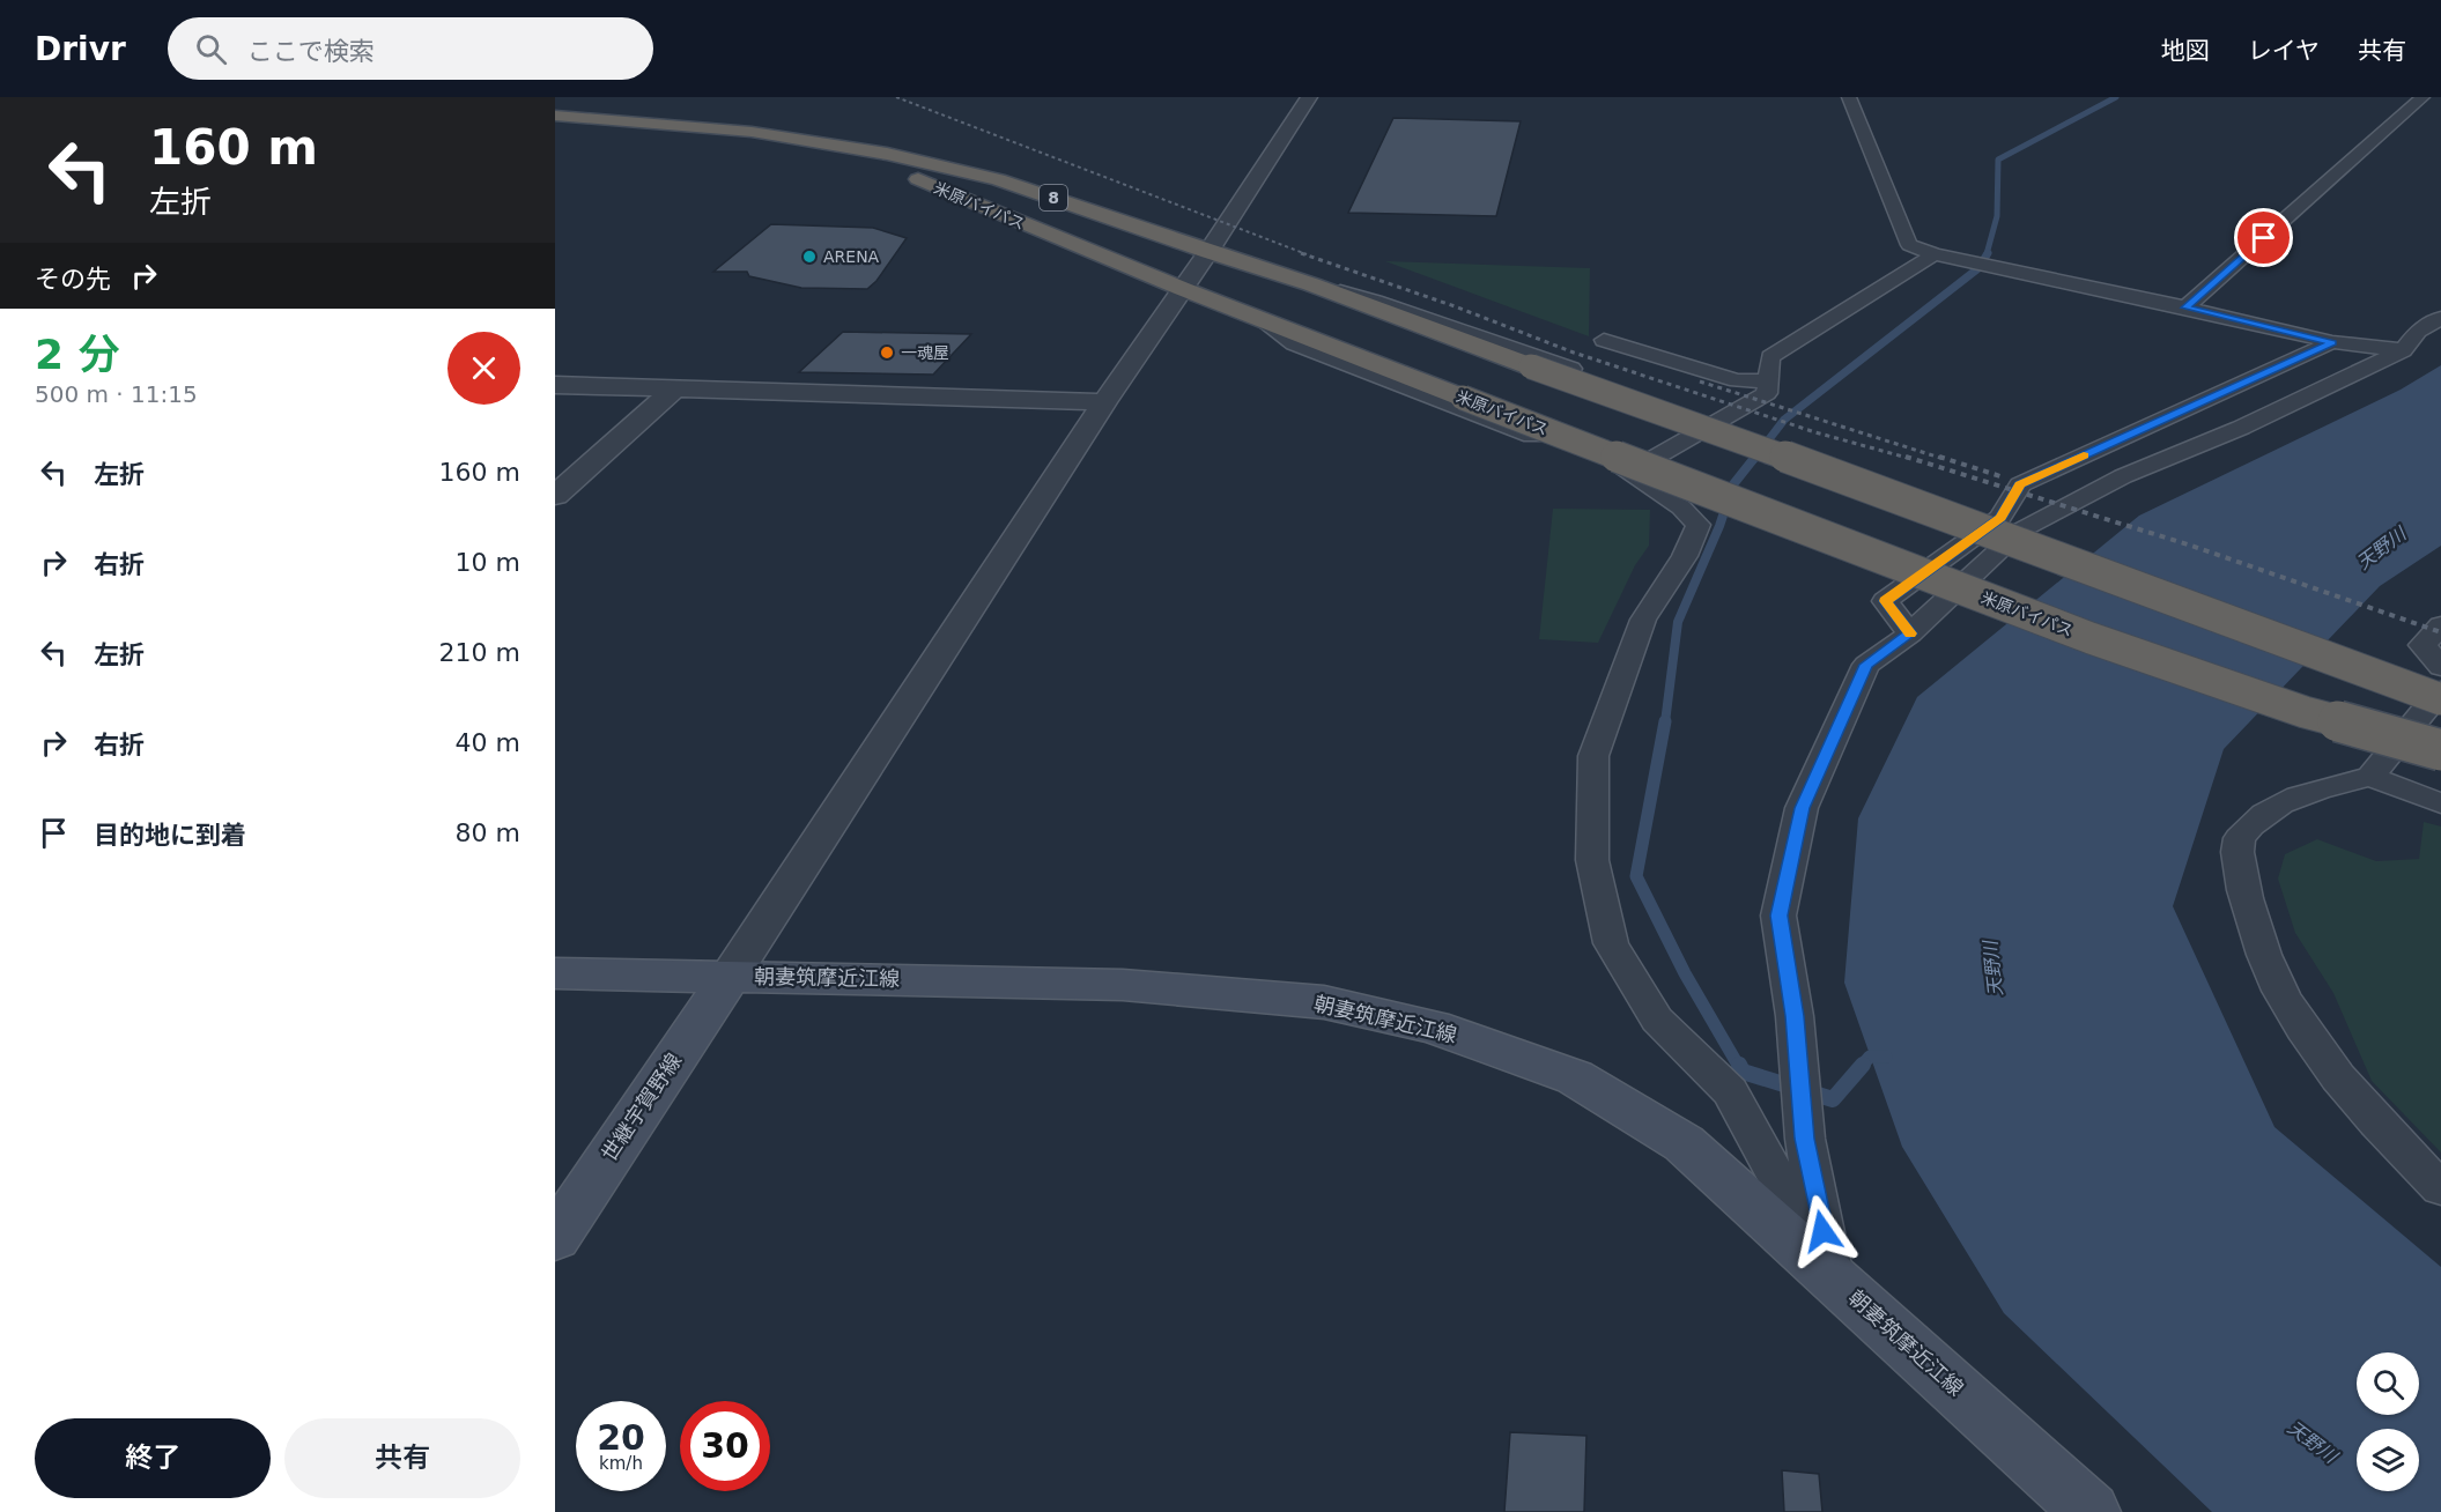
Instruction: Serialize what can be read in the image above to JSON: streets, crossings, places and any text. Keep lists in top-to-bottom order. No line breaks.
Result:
{"streets":{"highway":["8","米原バイパス"],"main road":["朝妻筑摩近江線","世継宇賀野線"]},"crossings":[["朝妻筑摩近江線","世継宇賀野線"]],"water":["天野川"],"places":["ARENA","一魂屋"],"page":{"header":"Drivr","search":"ここで検索","nav":["地図","レイヤ","共有"],"turn":["160 m","左折"],"then":"その先","heading":["2 分","500 m · 11:15"],"list":[{"name":"左折","value":"160 m"},{"name":"右折","value":"10 m"},{"name":"左折","value":"210 m"},{"name":"右折","value":"40 m"},{"name":"目的地に到着","value":"80 m"}],"speed":"20 km/h","limit":"30","buttons":["終了","共有"]}}
